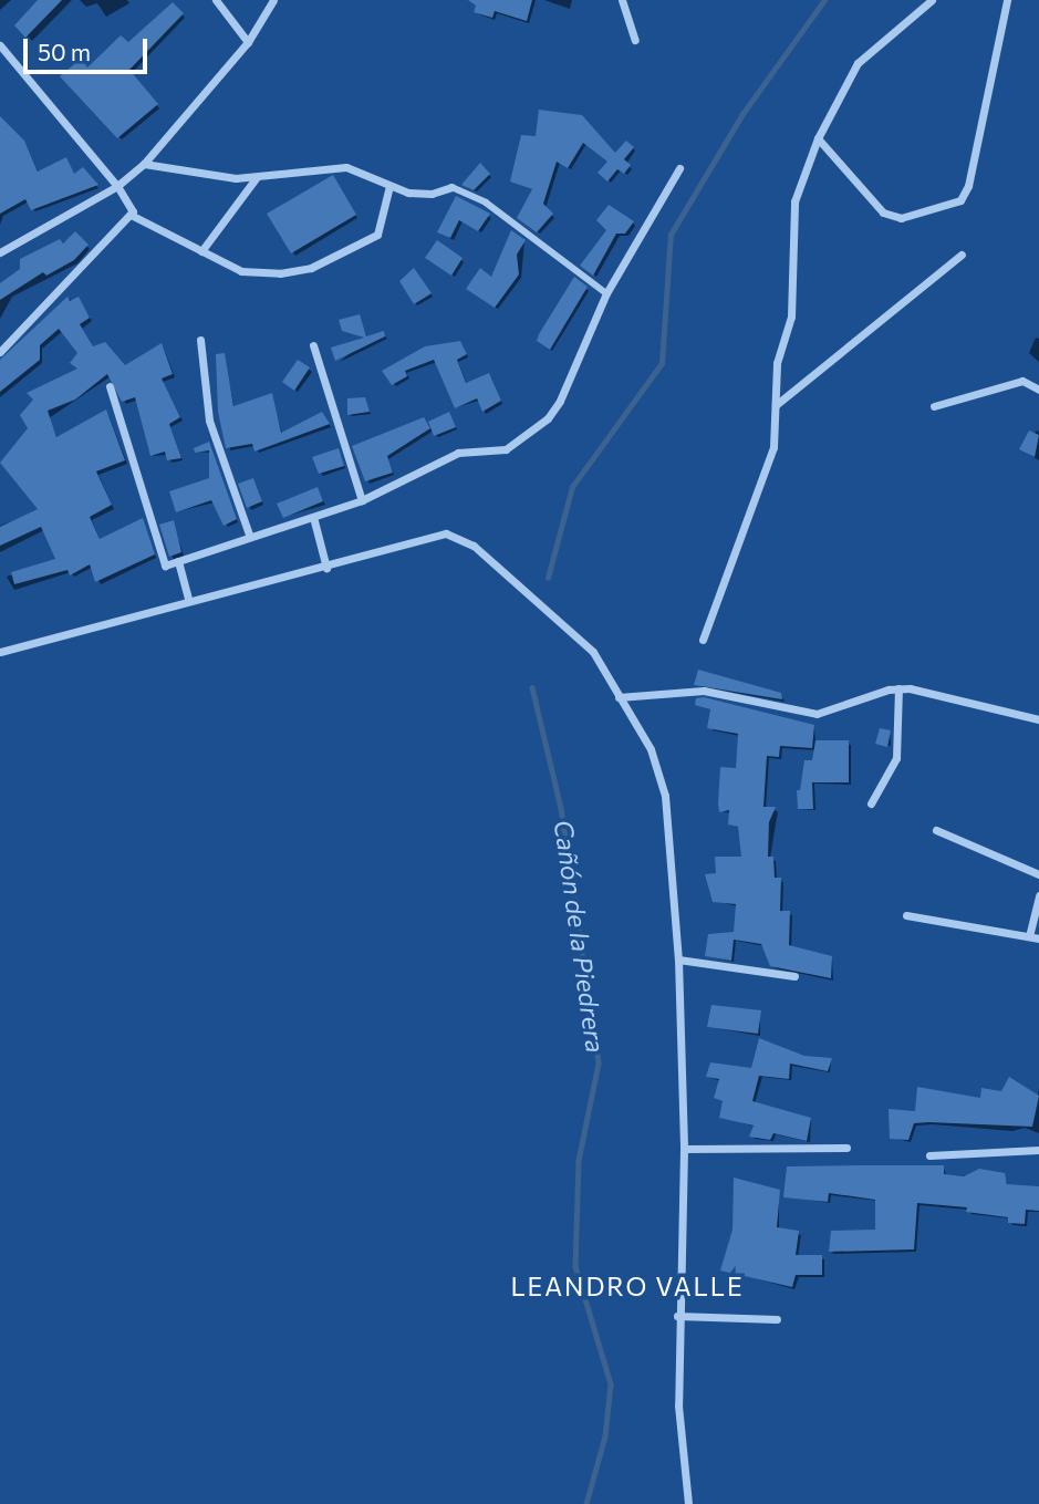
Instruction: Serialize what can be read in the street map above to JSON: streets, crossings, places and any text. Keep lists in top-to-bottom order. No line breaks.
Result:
{"districts":["LEANDRO VALLE"],"water":["Cañón de la Piedrera"],"scale_bar":"50 m"}
